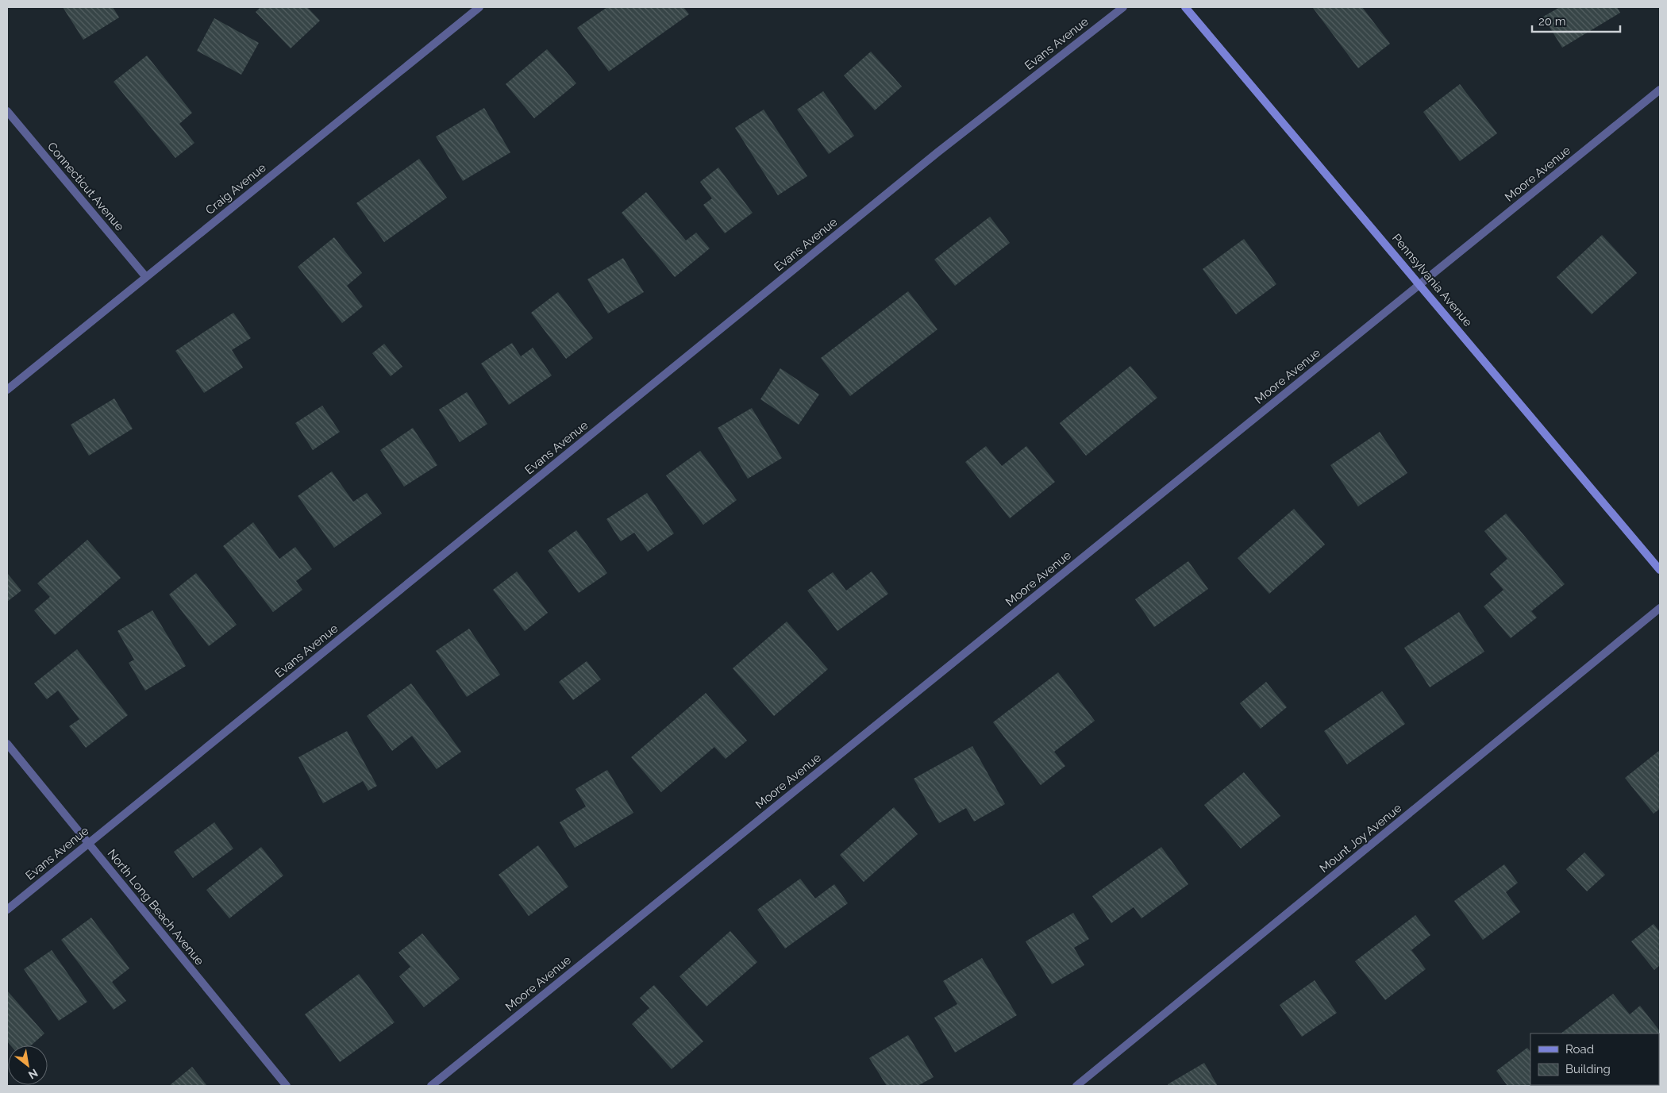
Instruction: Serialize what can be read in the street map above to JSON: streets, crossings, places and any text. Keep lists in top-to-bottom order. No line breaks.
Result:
{"streets":{"street":["Evans Avenue","Moore Avenue","Connecticut Avenue","Craig Avenue","Pennsylvania Avenue","Mount Joy Avenue","North Long Beach Avenue"]},"crossings":[["Evans Avenue","North Long Beach Avenue"],["Moore Avenue","Pennsylvania Avenue"],["Connecticut Avenue","Craig Avenue"]],"legend":["Road","Building"],"scale_bar":"20 m","north":"bottom right"}
